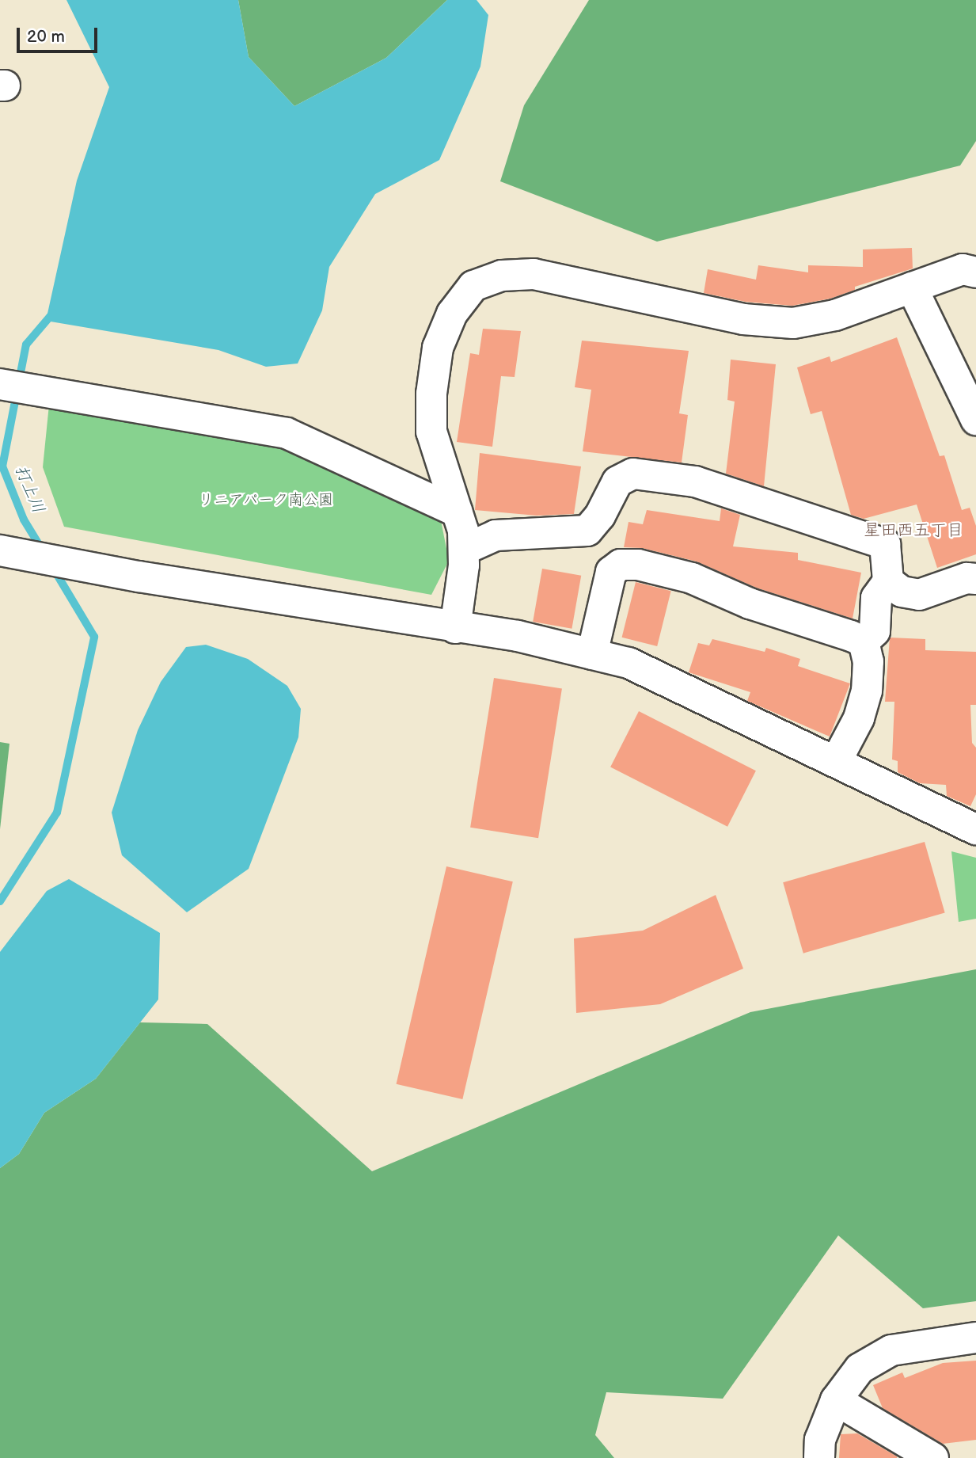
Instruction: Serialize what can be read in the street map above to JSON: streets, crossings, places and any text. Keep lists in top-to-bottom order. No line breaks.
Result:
{"districts":["星田西五丁目"],"water":["打上川"],"parks":["リニアパーク南公園"],"scale_bar":"20 m"}
